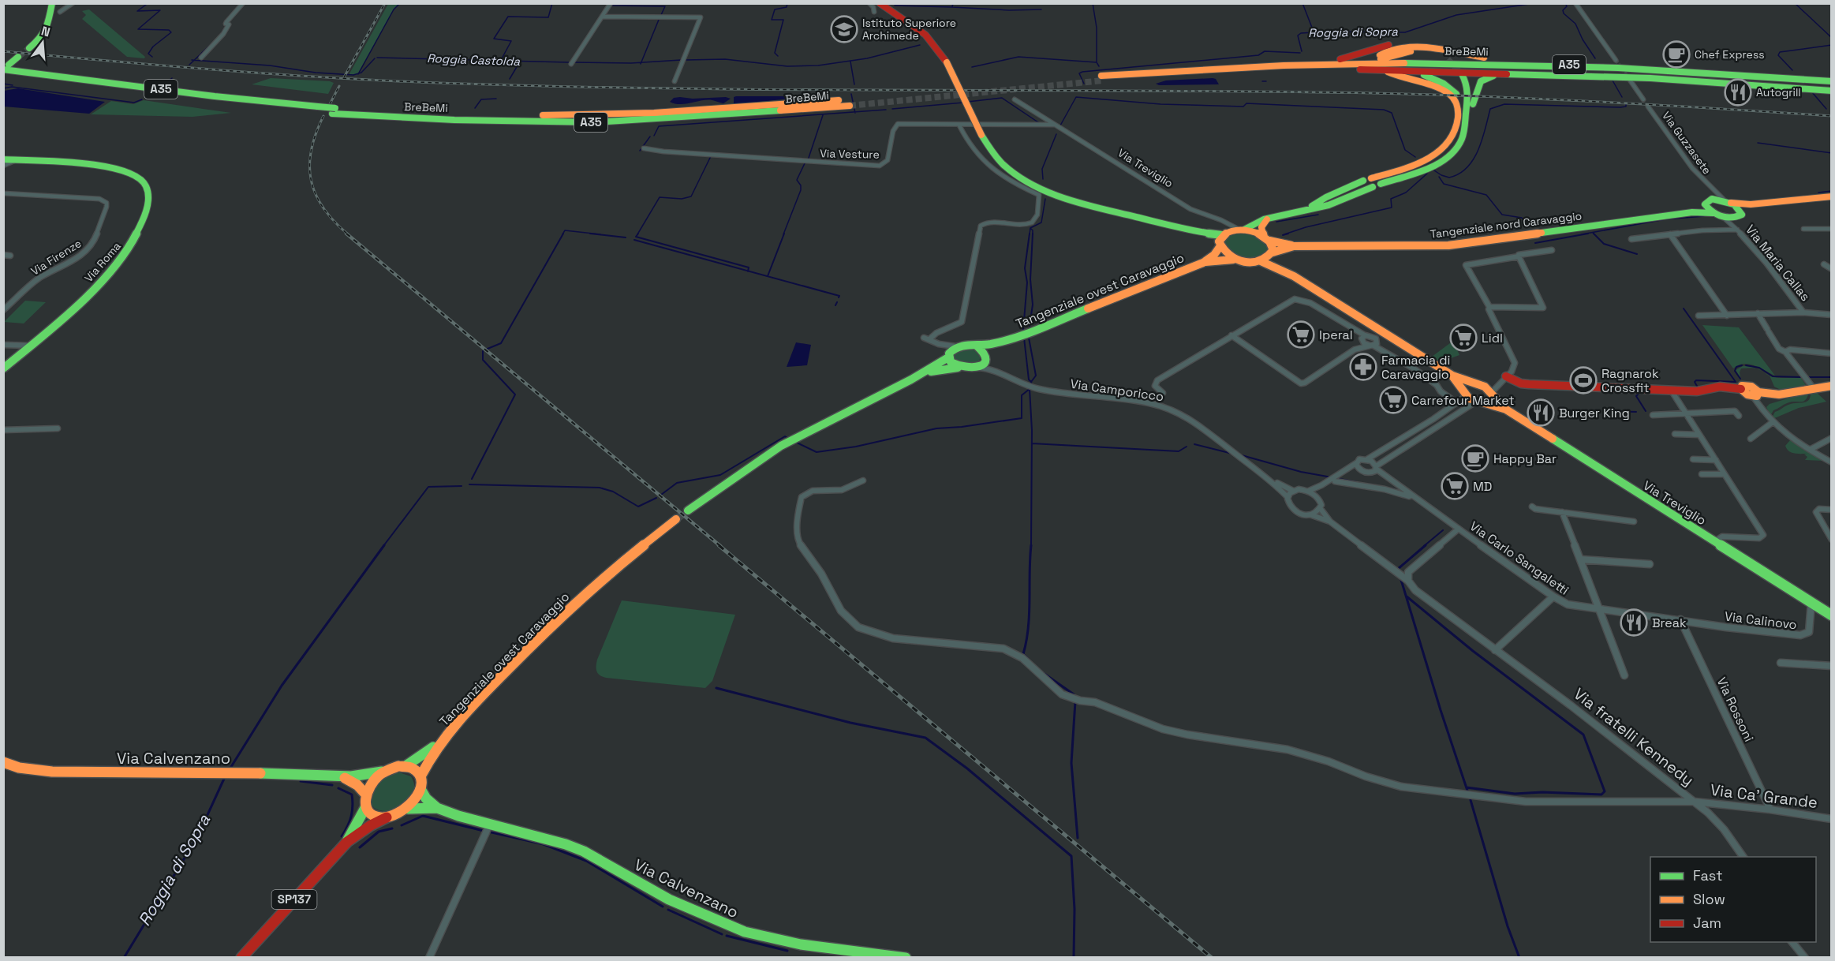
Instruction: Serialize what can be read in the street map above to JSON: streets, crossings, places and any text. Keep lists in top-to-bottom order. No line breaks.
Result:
{"streets":{"main road":["BreBeMi","A35","Via Treviglio","Tangenziale nord Caravaggio","Via Roma","Tangenziale ovest Caravaggio","Via Calvenzano","SP137"],"street":["Via Guzzasete","Via Vesture","Via Firenze","Via Maria Callas","Via Camporicco","Via Carlo Sangaletti","Via Calinovo","Via Rossoni","Via fratelli Kennedy","Via Ca' Grande"]},"crossings":[["Via Guzzasete","Tangenziale nord Caravaggio"],["Via Vesture","Via Treviglio"],["Via Treviglio","Via Calinovo"],["Tangenziale nord Caravaggio","Via Maria Callas"],["Tangenziale nord Caravaggio","Tangenziale ovest Caravaggio"],["Tangenziale ovest Caravaggio","Via Camporicco"],["Tangenziale ovest Caravaggio","Via Calvenzano"],["Tangenziale ovest Caravaggio","SP137"],["Via Carlo Sangaletti","Via Calinovo"],["Via Carlo Sangaletti","Via Rossoni"],["Via Calinovo","Via Rossoni"],["Via Rossoni","Via Ca' Grande"],["Via fratelli Kennedy","Via Ca' Grande"],["Via Calvenzano","SP137"]],"water":["Roggia di Sopra","Roggia Castolda"],"places":{"school or university":["Istituto Superiore Archimede"],"cafe":["Chef Express","Happy Bar"],"restaurant":["Autogrill","Burger King","Break"],"supermarket":["Iperal","Lidl","Carrefour Market","MD"],"pharmacy":["Farmacia di Caravaggio"],"sports":["Ragnarok Crossfit"]},"legend":["Fast","Slow","Jam"],"north":"top"}
